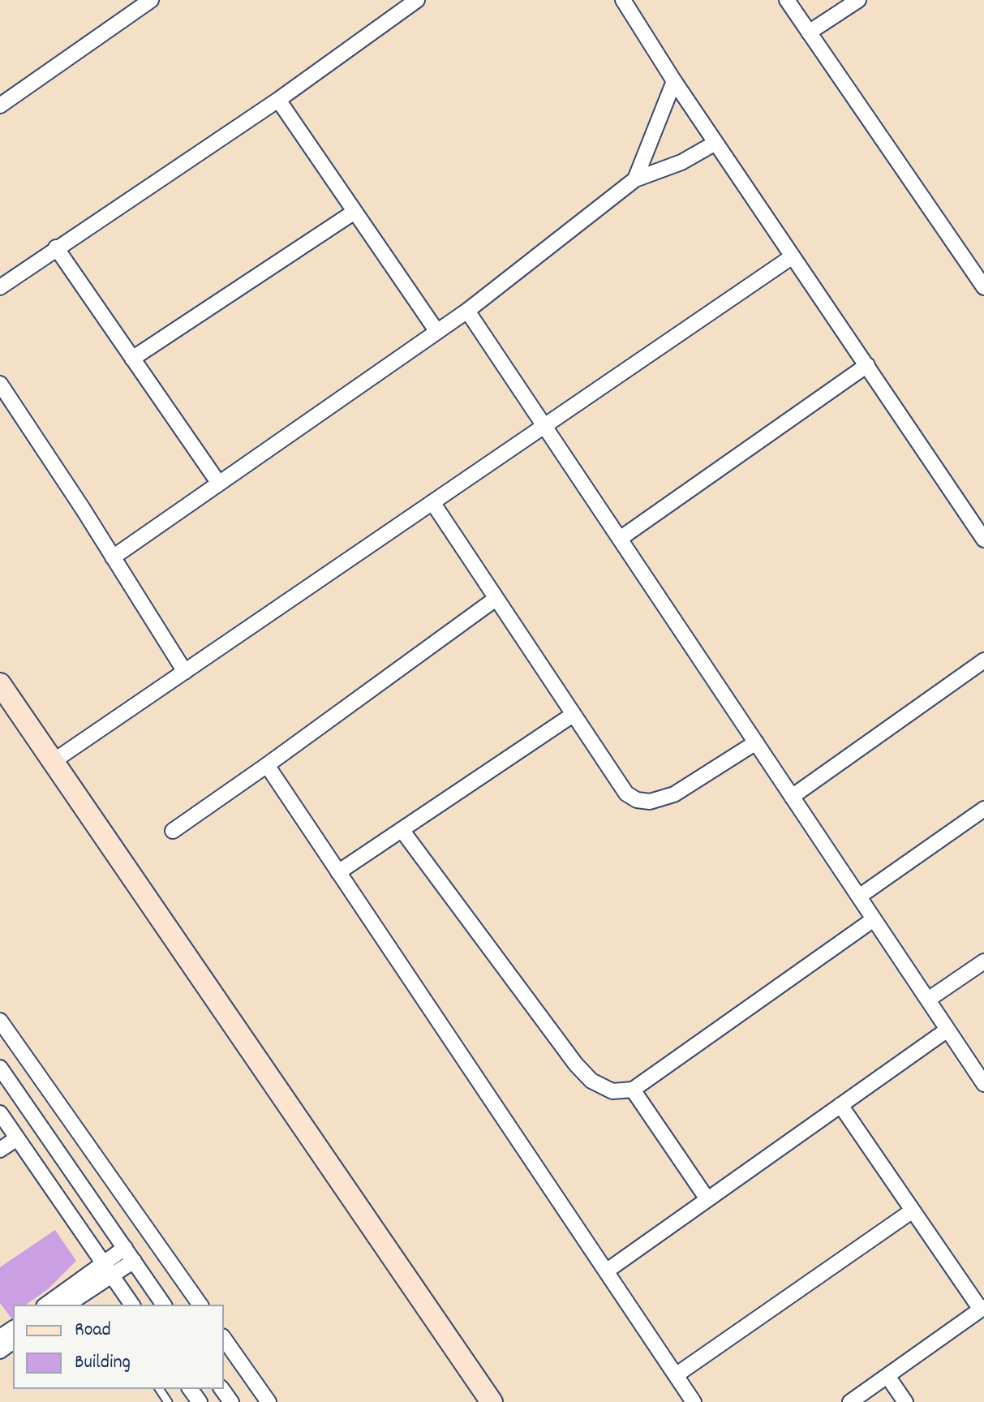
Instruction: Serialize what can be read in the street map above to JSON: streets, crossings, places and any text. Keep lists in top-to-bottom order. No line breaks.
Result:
{"legend":["Road","Building"]}
